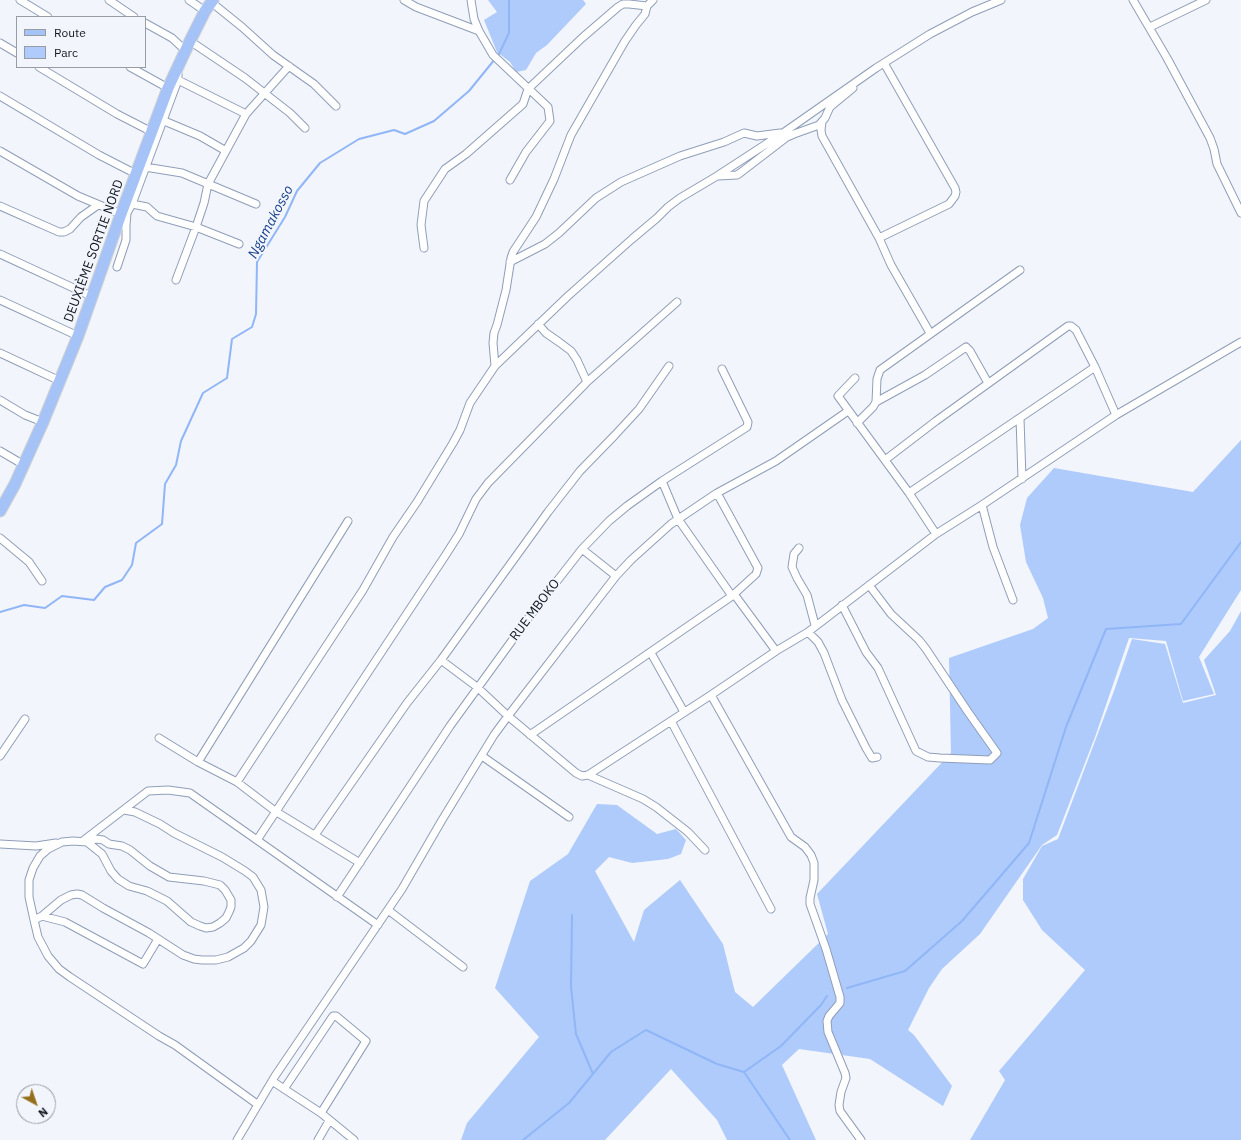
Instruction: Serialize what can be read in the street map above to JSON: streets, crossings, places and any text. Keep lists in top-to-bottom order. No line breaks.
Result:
{"streets":{"main road":["DEUXIÈME SORTIE NORD"],"street":["RUE MBOKO"]},"water":["Ngamakosso"],"legend":["Route","Parc"],"north":"bottom right"}
